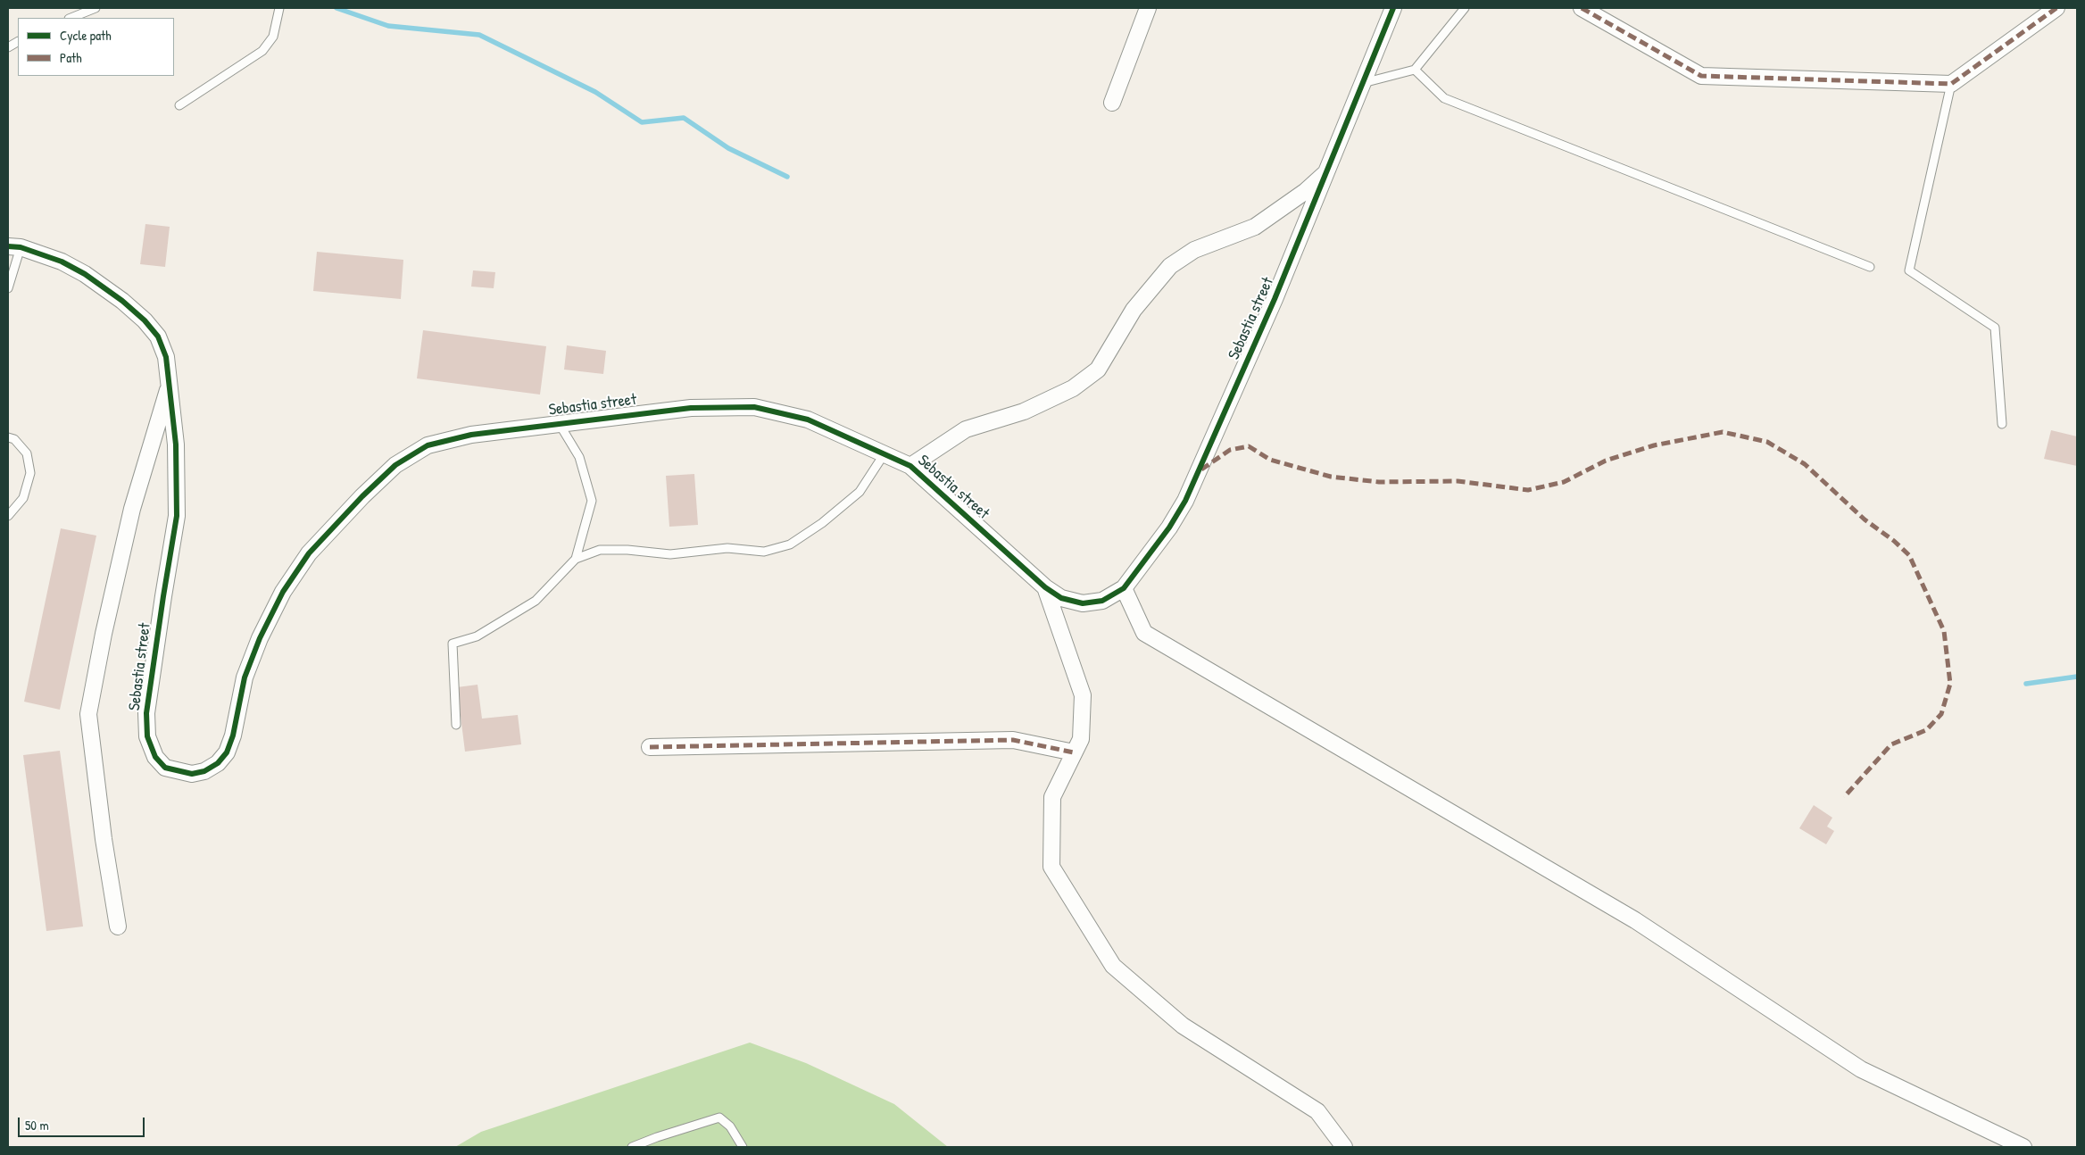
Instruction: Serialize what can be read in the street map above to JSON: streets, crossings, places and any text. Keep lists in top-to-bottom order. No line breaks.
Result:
{"streets":{"street":["Sebastia street"]},"legend":["Cycle path","Path"],"scale_bar":"50 m"}
